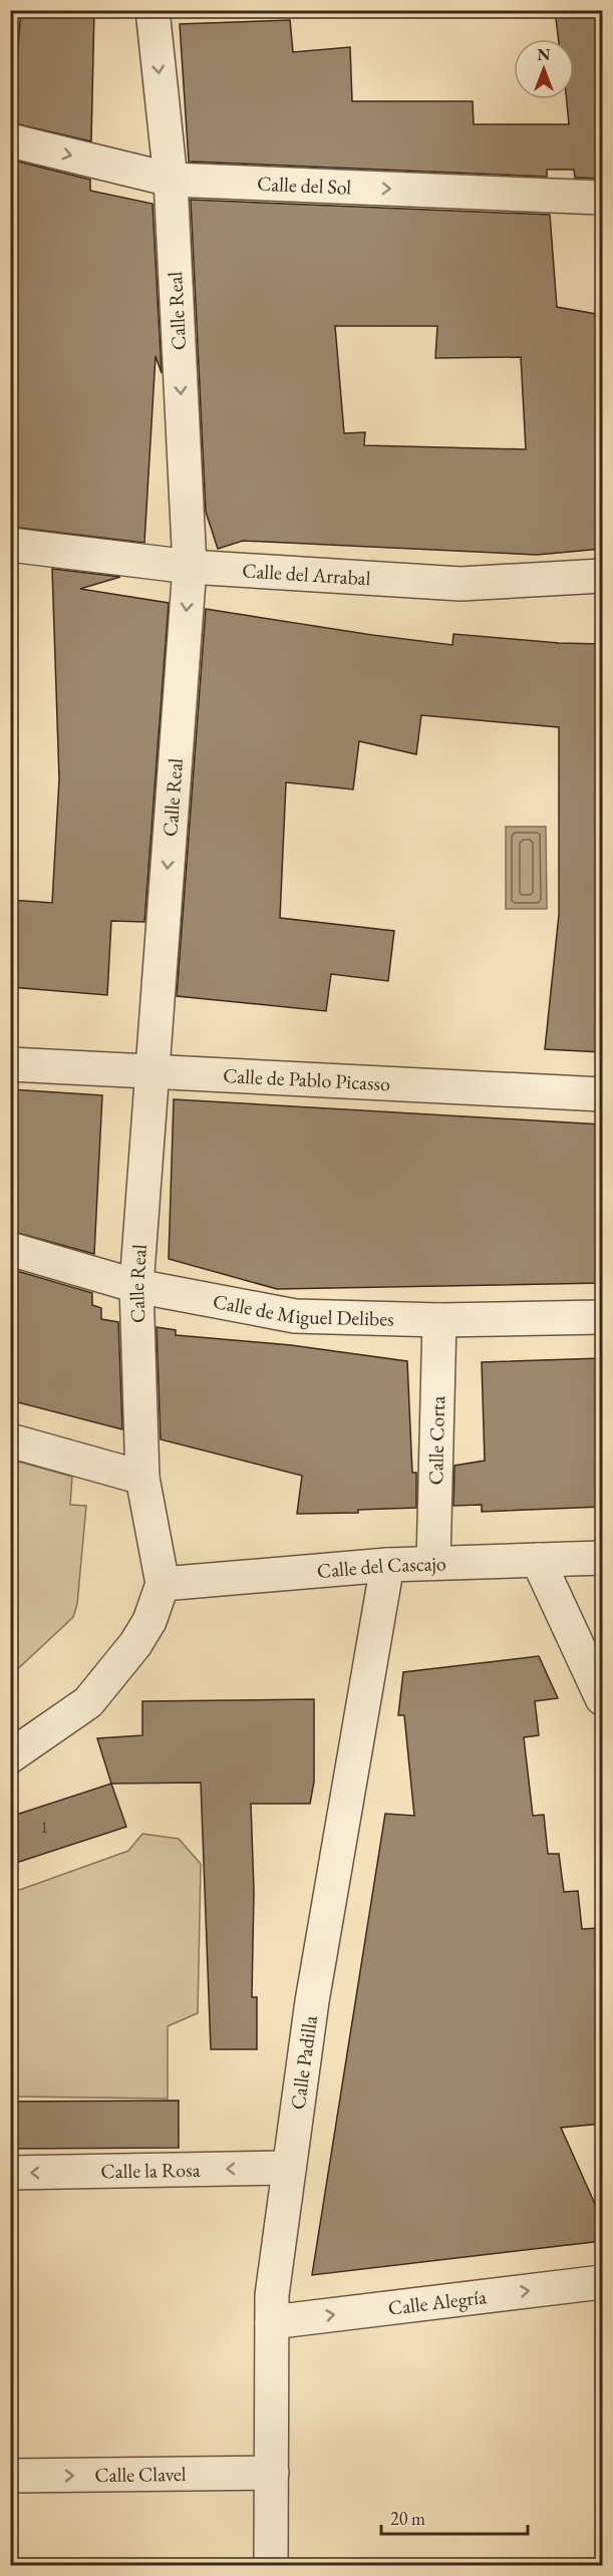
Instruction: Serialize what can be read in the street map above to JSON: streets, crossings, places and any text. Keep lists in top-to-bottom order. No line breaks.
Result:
{"streets":{"street":["Calle del Sol","Calle Real","Calle del Arrabal","Calle de Pablo Picasso","Calle de Miguel Delibes","Calle Corta","Calle del Cascajo","Calle Padilla","Calle la Rosa","Calle Alegría","Calle Clavel"]},"crossings":[["Calle del Sol","Calle Real"],["Calle Real","Calle del Arrabal"],["Calle Real","Calle de Pablo Picasso"],["Calle Real","Calle de Miguel Delibes"],["Calle Real","Calle del Cascajo"],["Calle de Miguel Delibes","Calle Corta"],["Calle Corta","Calle del Cascajo"],["Calle del Cascajo","Calle Padilla"],["Calle Padilla","Calle la Rosa"],["Calle Padilla","Calle Alegría"],["Calle Padilla","Calle Clavel"]],"one_way":["Calle del Sol","Calle Real","Calle la Rosa","Calle Alegría","Calle Clavel"],"house_numbers":["1"],"scale_bar":"20 m","north":"top"}
